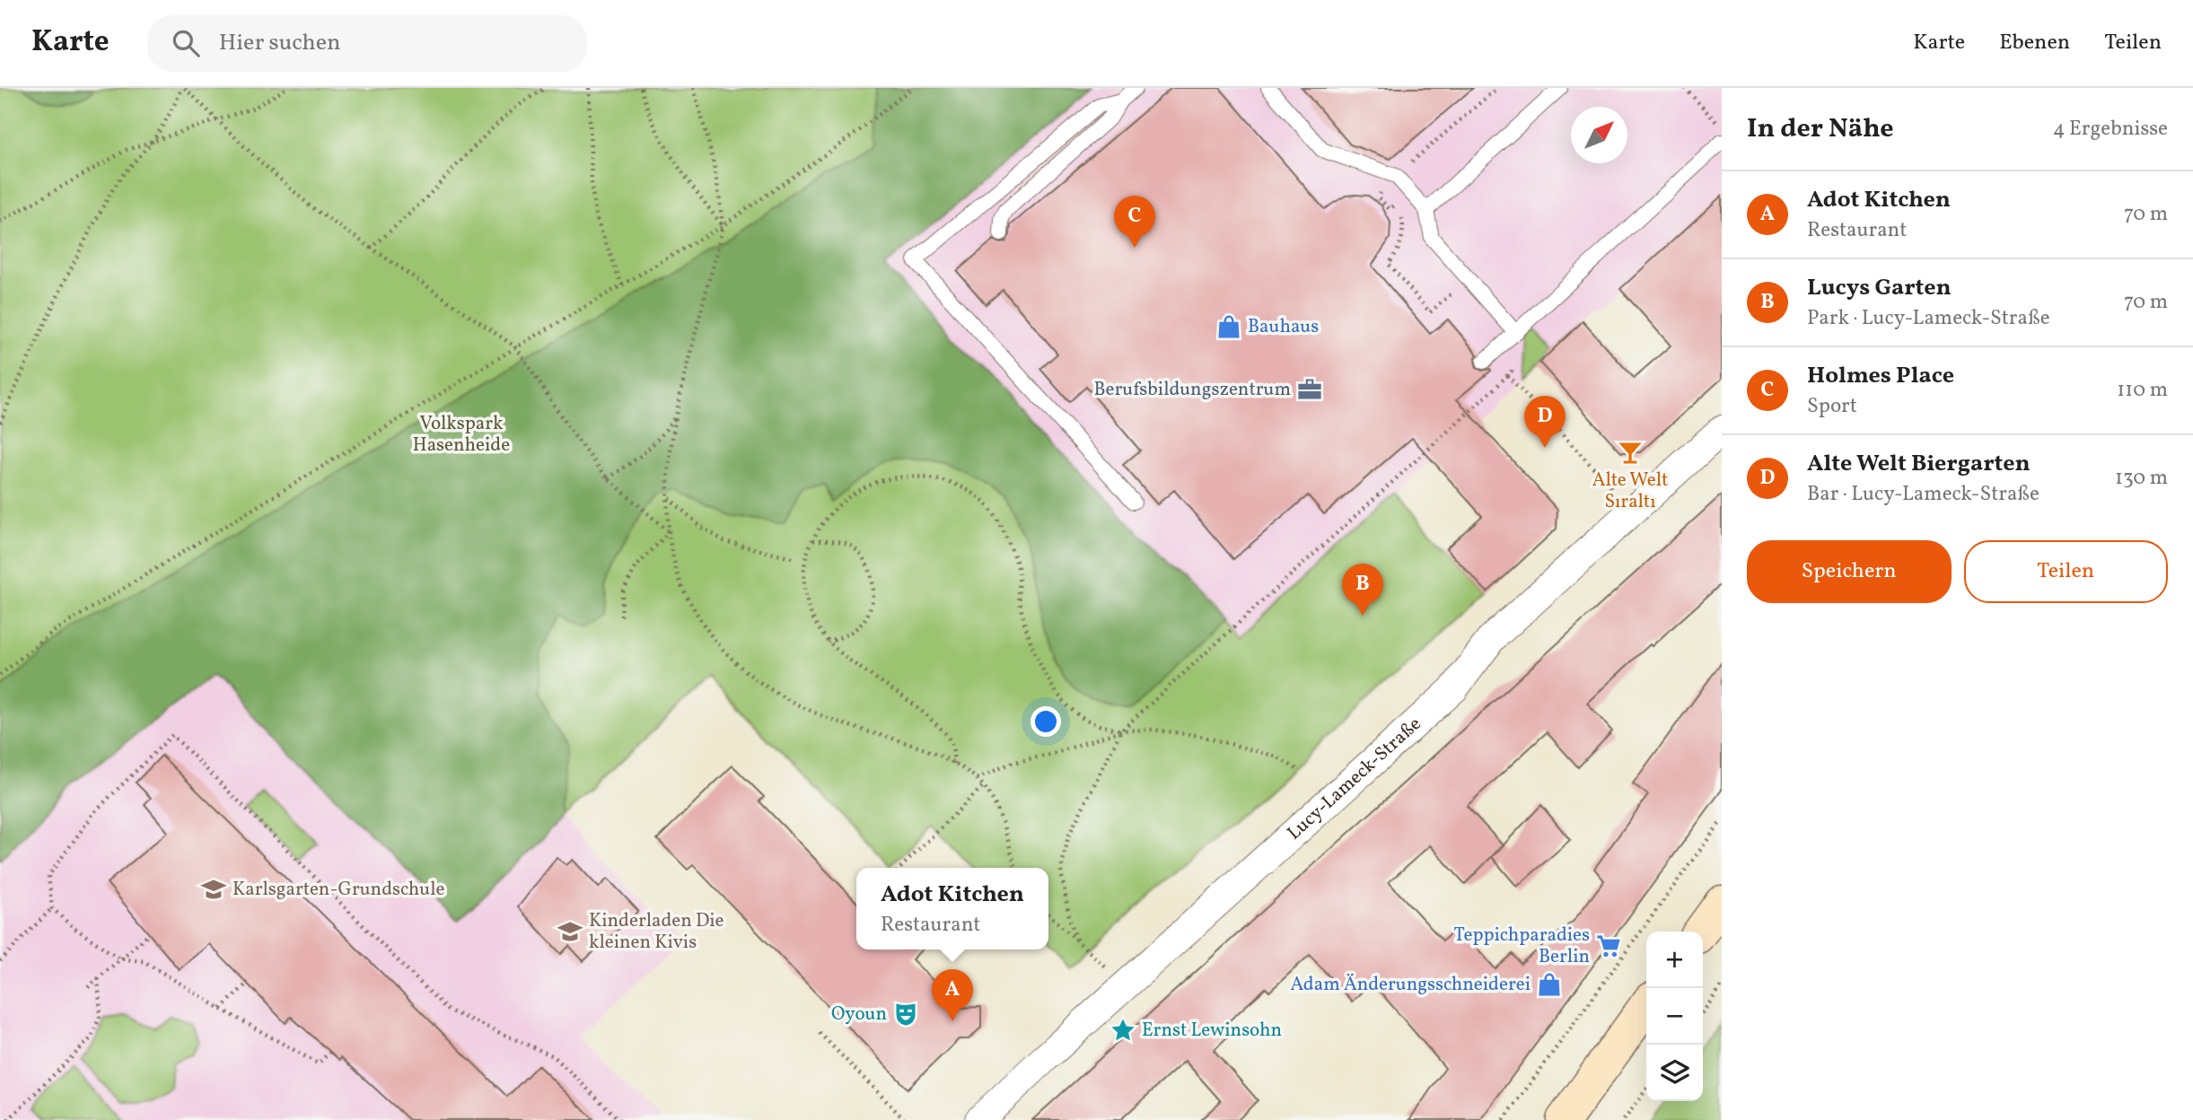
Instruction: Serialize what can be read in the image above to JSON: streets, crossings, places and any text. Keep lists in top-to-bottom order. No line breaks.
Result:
{"streets":{"street":["Lucy-Lameck-Straße"]},"parks":["Volkspark Hasenheide"],"places":{"shop":["Bauhaus","Adam Änderungsschneiderei"],"office":["Berufsbildungszentrum"],"bar":["Alte Welt Sıraltı"],"school or university":["Karlsgarten-Grundschule","Kinderladen Die kleinen Kivis"],"supermarket":["Teppichparadies Berlin"],"theatre":["Oyoun"],"place":["Ernst Lewinsohn"]},"north":"top right","page":{"header":"Karte","search":"Hier suchen","nav":["Karte","Ebenen","Teilen"],"heading":["In der Nähe","4 Ergebnisse"],"list":[{"mark":"A","name":"Adot Kitchen","note":"Restaurant","value":"70 m"},{"mark":"B","name":"Lucys Garten","note":"Park · Lucy-Lameck-Straße","value":"70 m"},{"mark":"C","name":"Holmes Place","note":"Sport","value":"110 m"},{"mark":"D","name":"Alte Welt Biergarten","note":"Bar · Lucy-Lameck-Straße","value":"130 m"}],"pins":["C","D","B","A"],"buttons":["Speichern","Teilen"],"popup":["Adot Kitchen","Restaurant"],"map_buttons":["+","−"]}}
